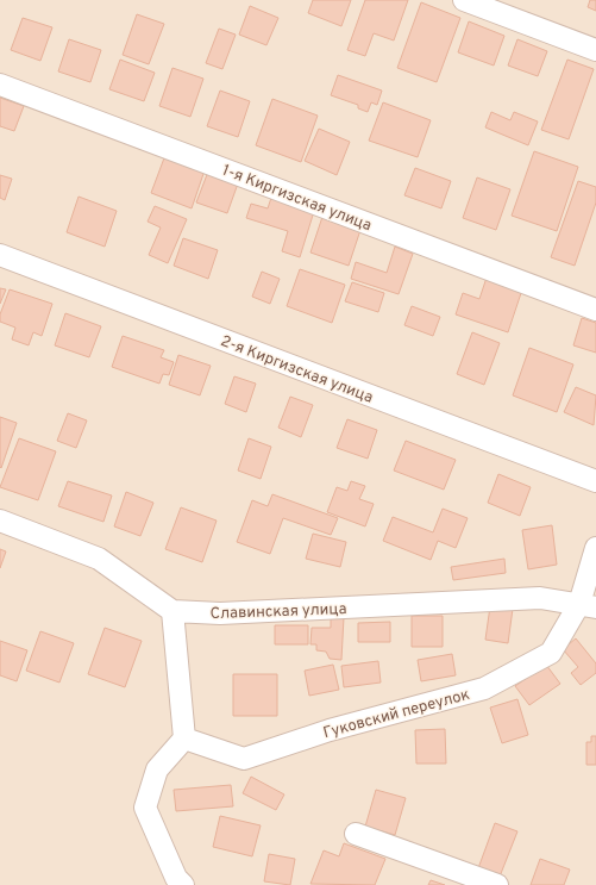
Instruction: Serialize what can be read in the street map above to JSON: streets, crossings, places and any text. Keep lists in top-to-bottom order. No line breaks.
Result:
{"streets":{"street":["1-я Киргизская улица","2-я Киргизская улица","Славинская улица","Гуковский переулок"]},"crossings":[["Славинская улица","Гуковский переулок"]]}
